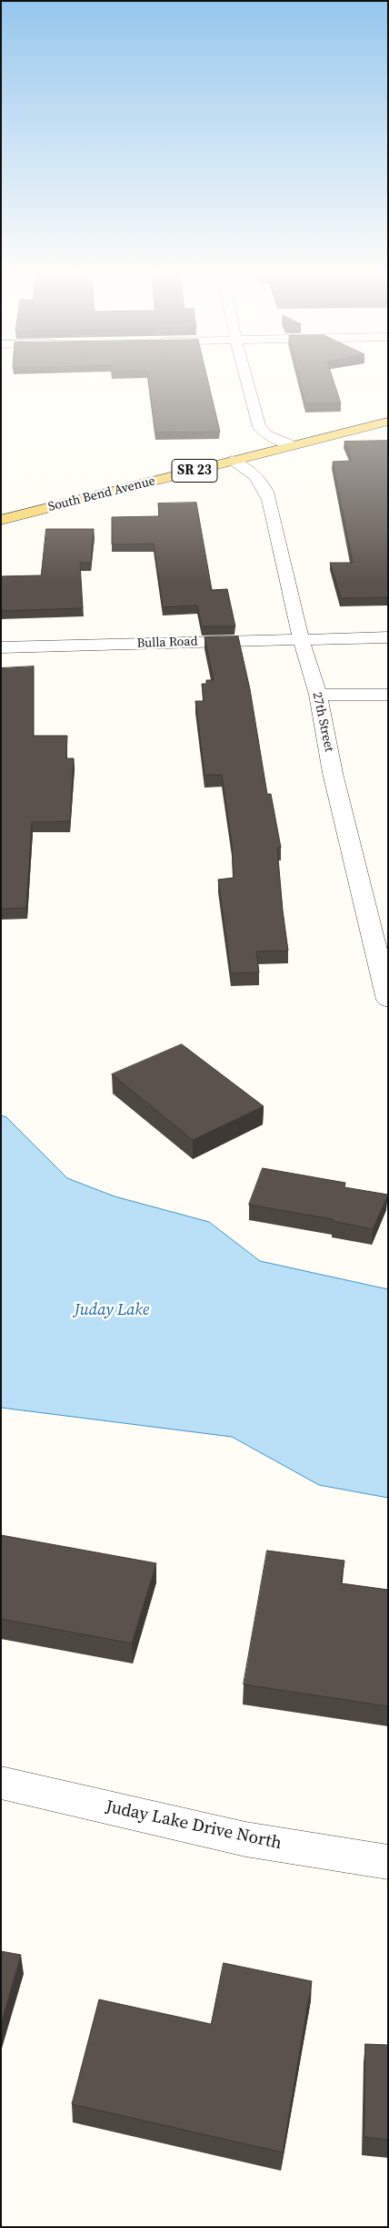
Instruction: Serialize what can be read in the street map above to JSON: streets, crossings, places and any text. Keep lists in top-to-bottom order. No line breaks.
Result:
{"streets":{"main road":["SR 23","South Bend Avenue"],"street":["Bulla Road","27th Street","Juday Lake Drive North"]},"crossings":[["South Bend Avenue","27th Street"],["Bulla Road","27th Street"]],"water":["Juday Lake"]}
